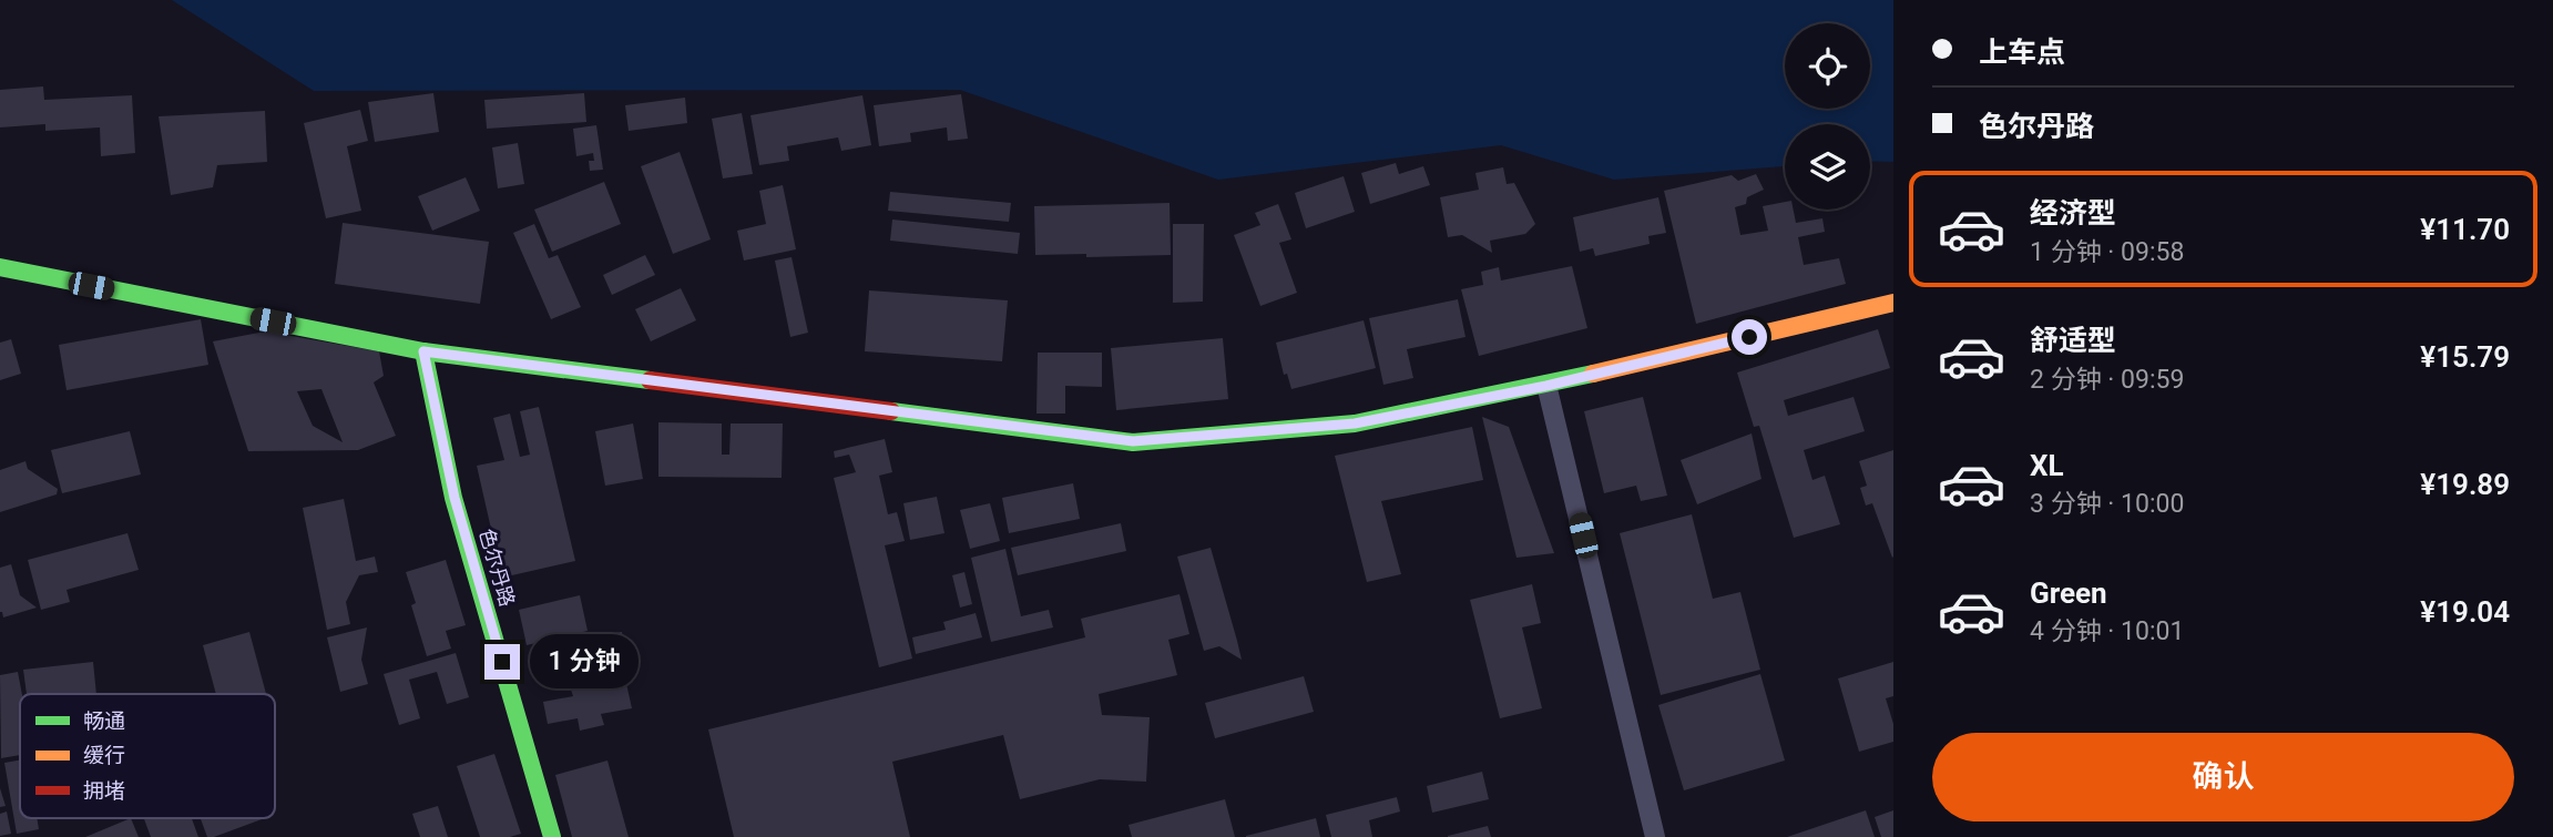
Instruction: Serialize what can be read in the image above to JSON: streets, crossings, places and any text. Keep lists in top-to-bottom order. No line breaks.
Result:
{"streets":{"street":["色尔丹路"]},"legend":["畅通","缓行","拥堵"],"page":{"banner":["上车点","色尔丹路"],"list":[{"name":"经济型","note":"1 分钟 · 09:58","value":"¥11.70"},{"name":"舒适型","note":"2 分钟 · 09:59","value":"¥15.79"},{"name":"XL","note":"3 分钟 · 10:00","value":"¥19.89"},{"name":"Green","note":"4 分钟 · 10:01","value":"¥19.04"}],"bubble":"1 分钟","buttons":"确认"}}
